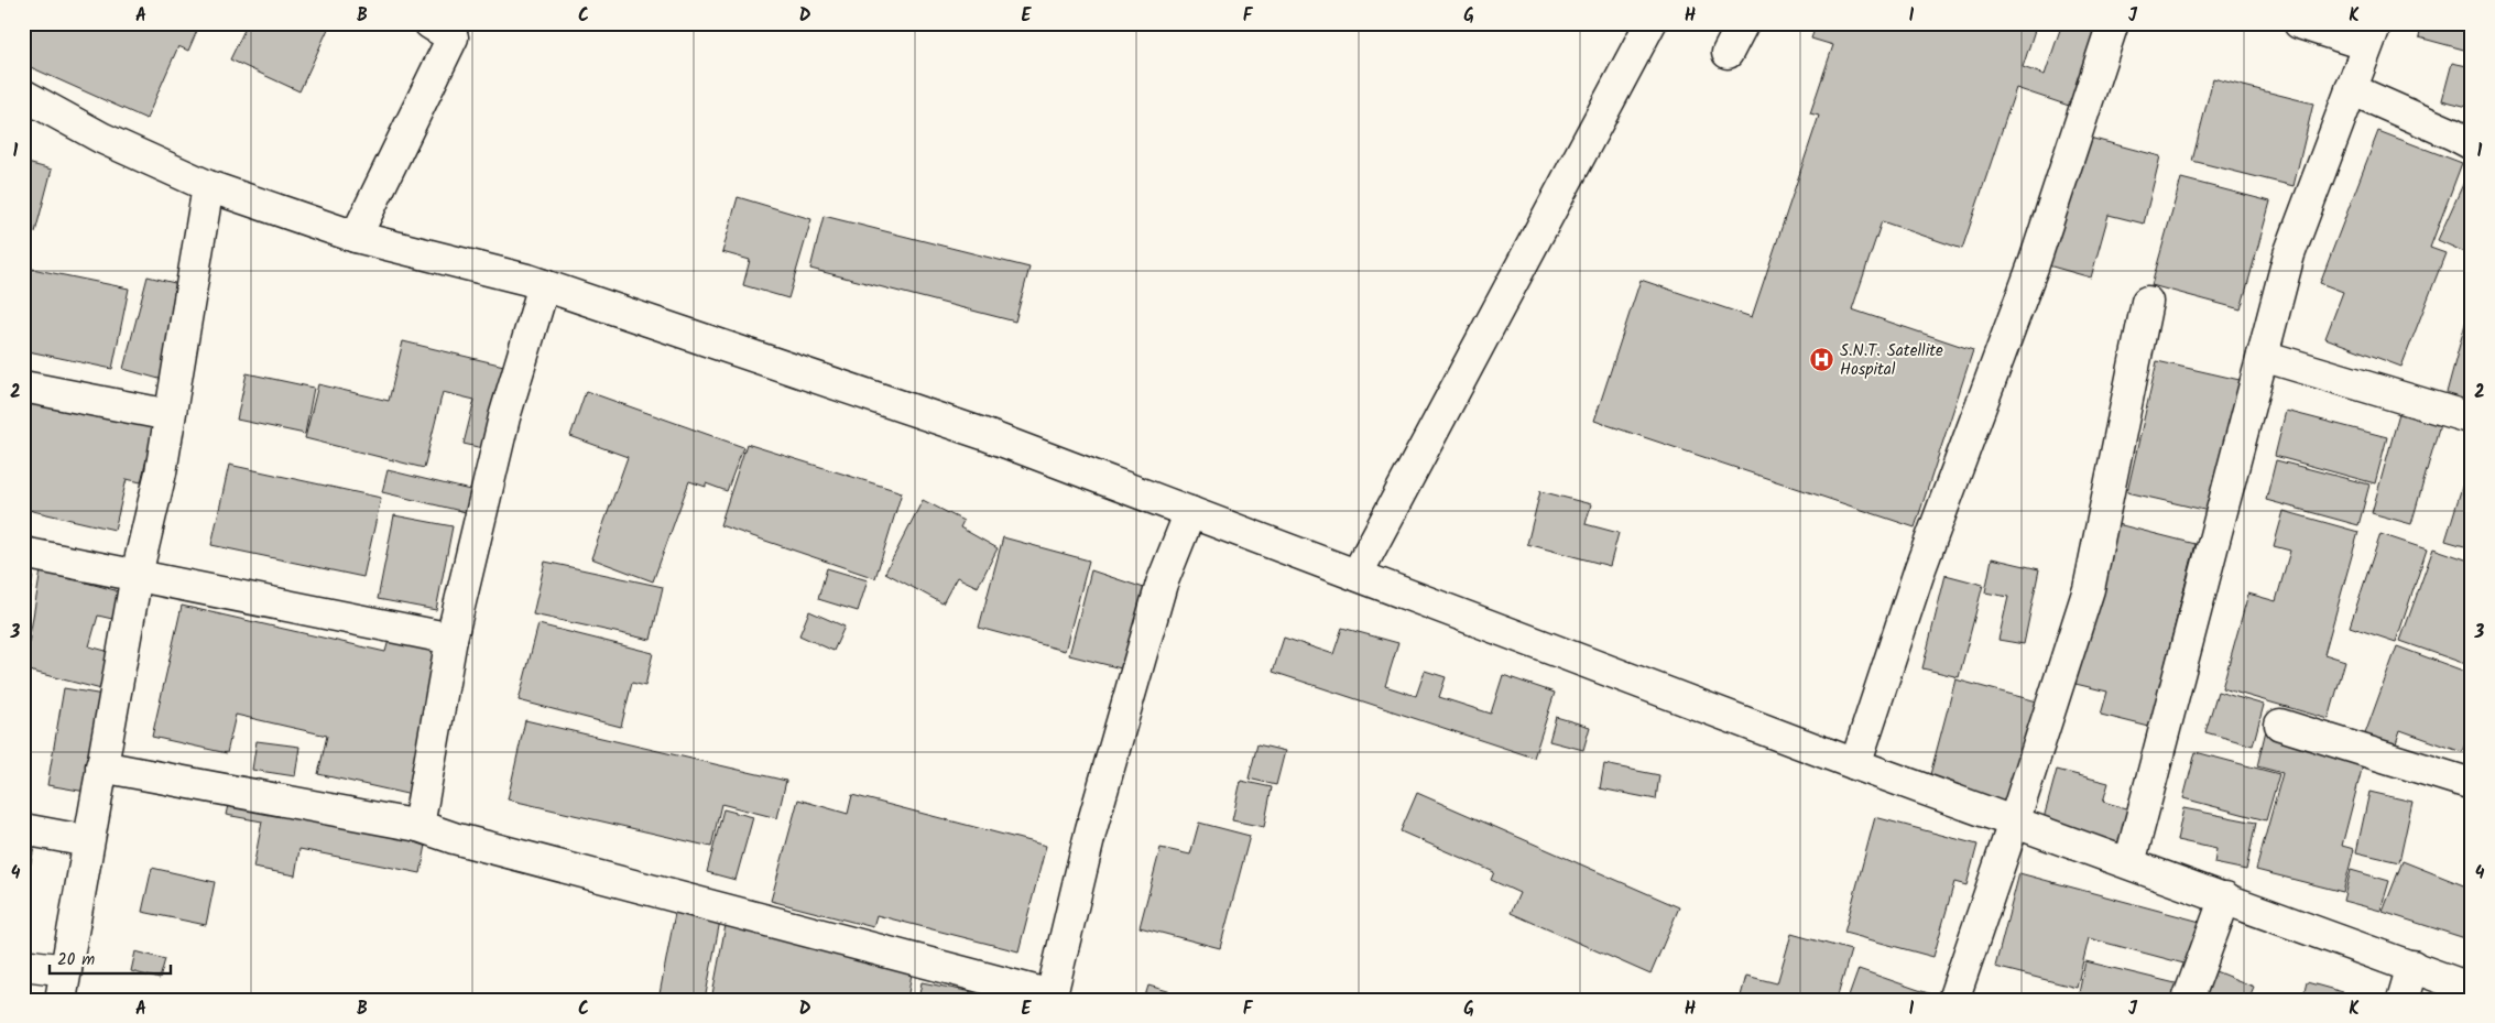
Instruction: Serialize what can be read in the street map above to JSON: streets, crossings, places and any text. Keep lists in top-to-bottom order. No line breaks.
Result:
{"places":{"hospital":["S.N.T. Satellite Hospital"]},"scale_bar":"20 m","grid":{"columns":["A","B","C","D","E","F","G","H","I","J","K"],"rows":["1","2","3","4"]}}
